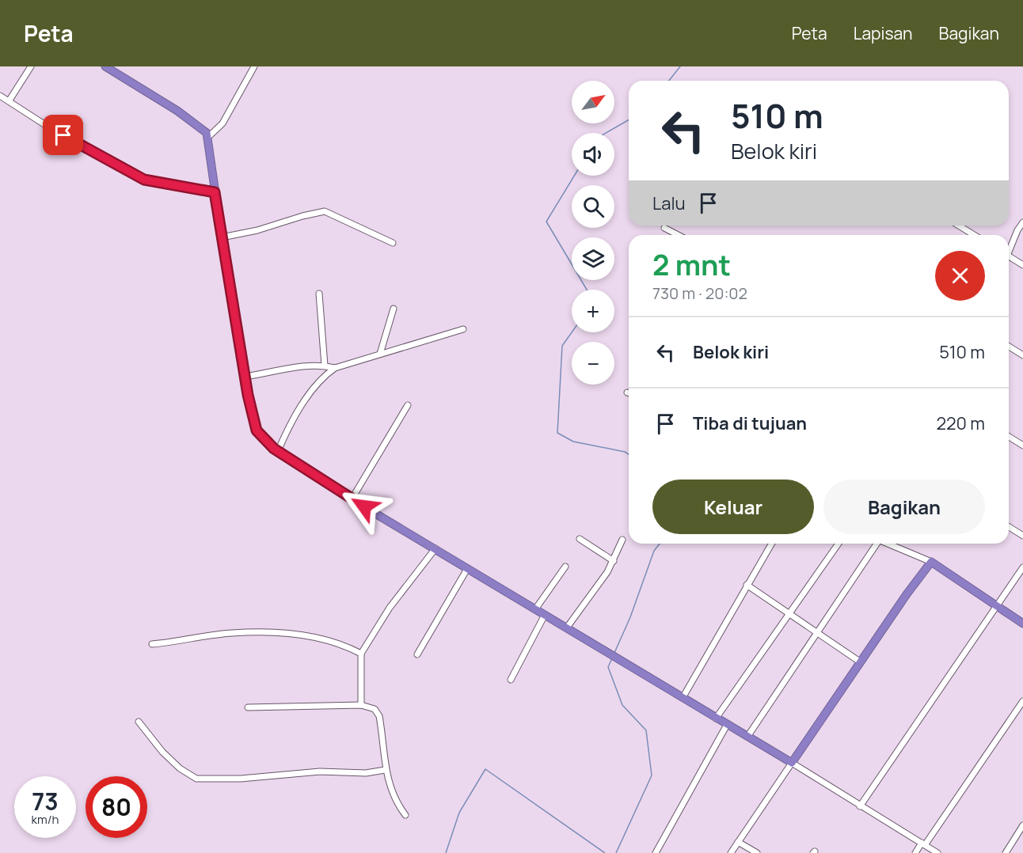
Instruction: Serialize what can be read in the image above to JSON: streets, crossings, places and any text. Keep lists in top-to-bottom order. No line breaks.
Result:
{"north":"top right","page":{"header":"Peta","nav":["Peta","Lapisan","Bagikan"],"map_buttons":["+","−"],"turn":["510 m","Belok kiri"],"then":"Lalu","heading":["2 mnt","730 m · 20:02"],"list":[{"name":"Belok kiri","value":"510 m"},{"name":"Tiba di tujuan","value":"220 m"}],"buttons":["Keluar","Bagikan"],"speed":"73 km/h","limit":"80"}}
